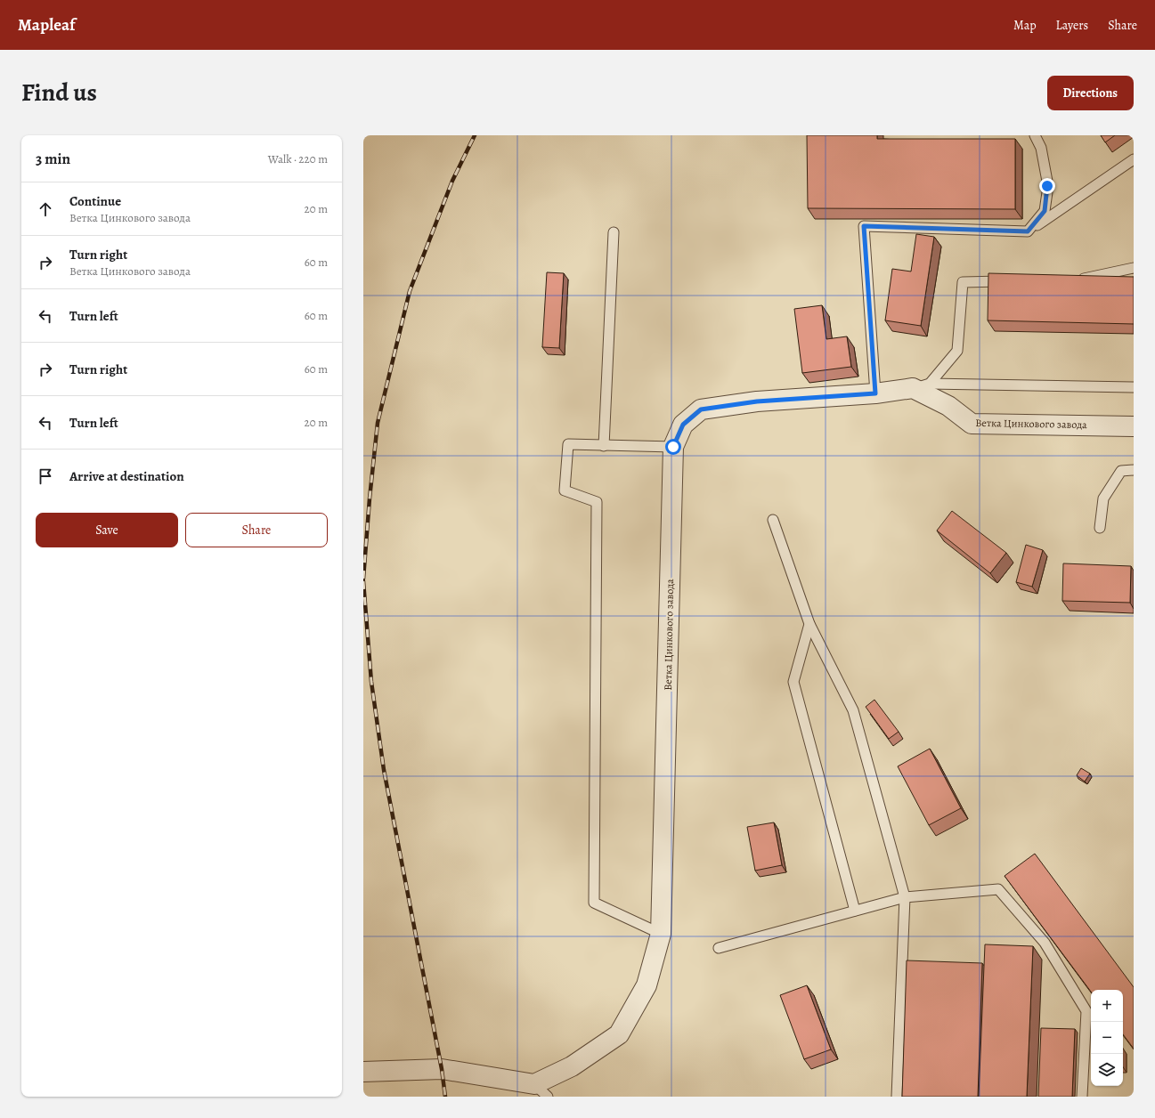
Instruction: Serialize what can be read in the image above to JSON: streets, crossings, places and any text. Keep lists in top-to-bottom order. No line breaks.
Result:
{"streets":{"street":["Ветка Цинкового завода"]},"page":{"header":"Mapleaf","nav":["Map","Layers","Share"],"title":"Find us","buttons":["Directions",["Save","Share"]],"heading":["3 min","Walk · 220 m"],"list":[["Continue","Ветка Цинкового завода","20 m"],["Turn right","Ветка Цинкового завода","60 m"],["Turn left","60 m"],["Turn right","60 m"],["Turn left","20 m"],"Arrive at destination"],"map_buttons":["+","−"]}}
